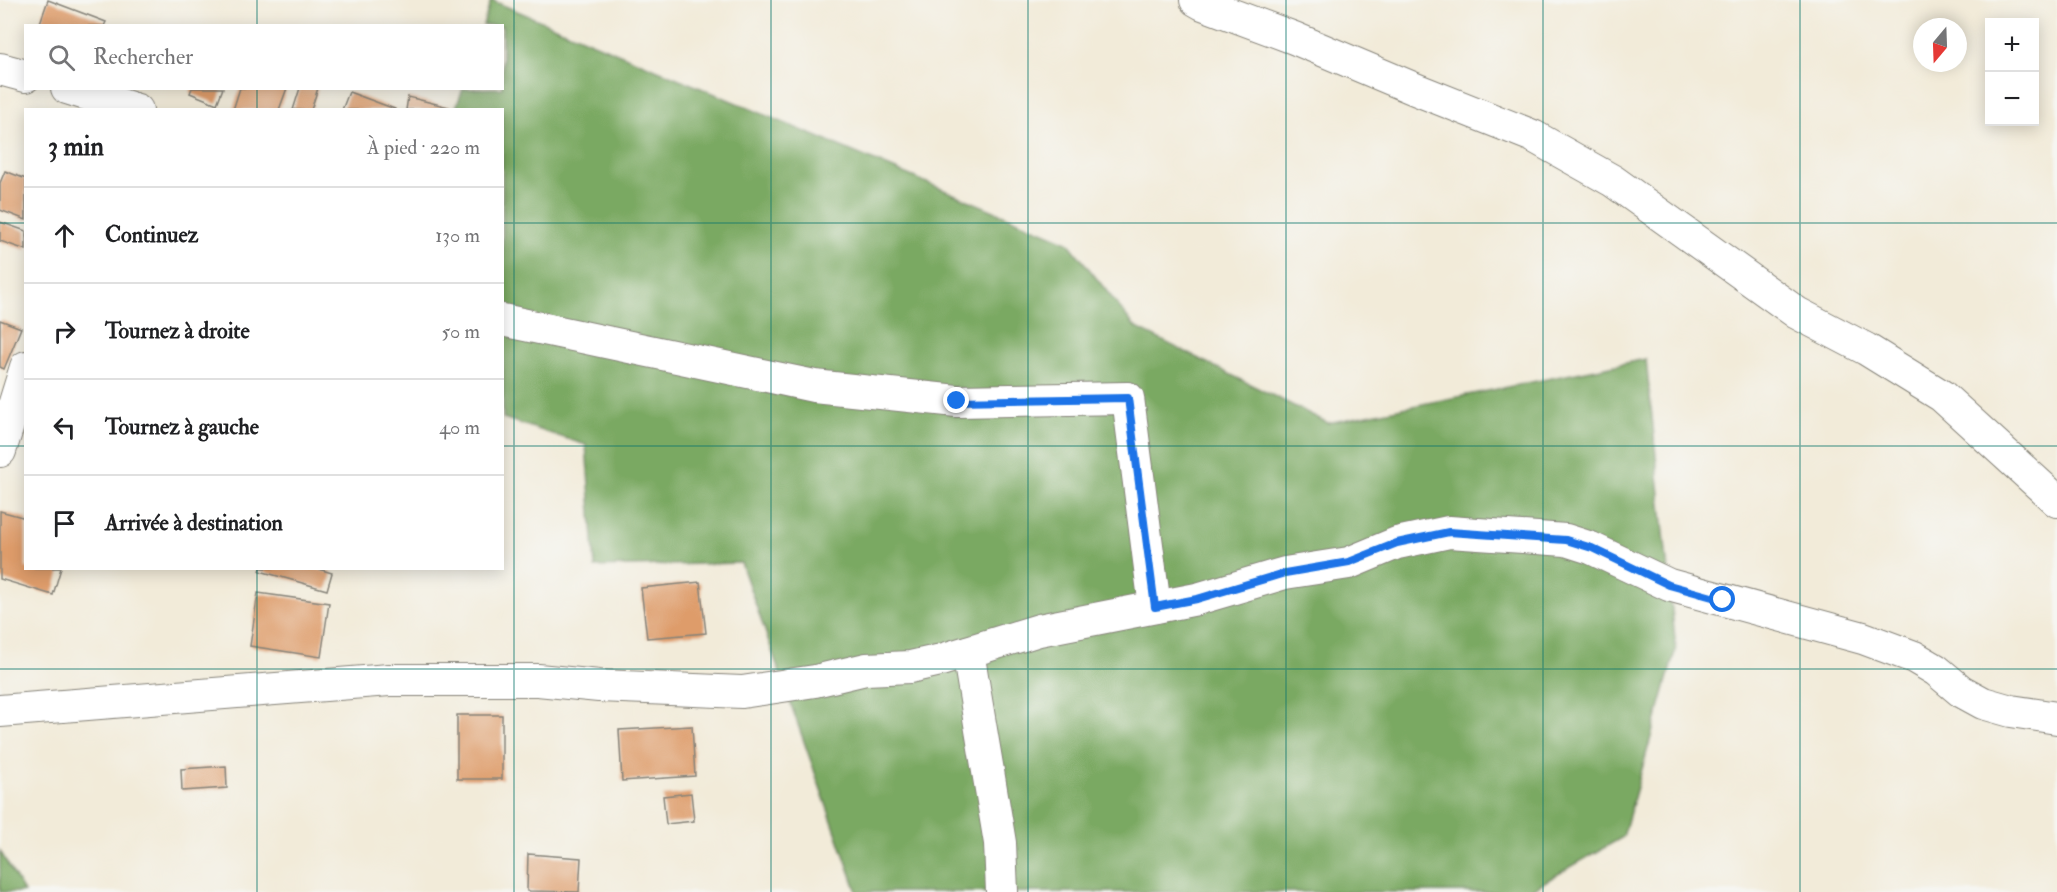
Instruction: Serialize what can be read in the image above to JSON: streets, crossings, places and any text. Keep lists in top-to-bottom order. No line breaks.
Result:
{"north":"bottom","page":{"map_buttons":["+","−"],"search":"Rechercher","heading":["3 min","À pied · 220 m"],"list":[["Continuez","130 m"],["Tournez à droite","50 m"],["Tournez à gauche","40 m"],"Arrivée à destination"]}}
